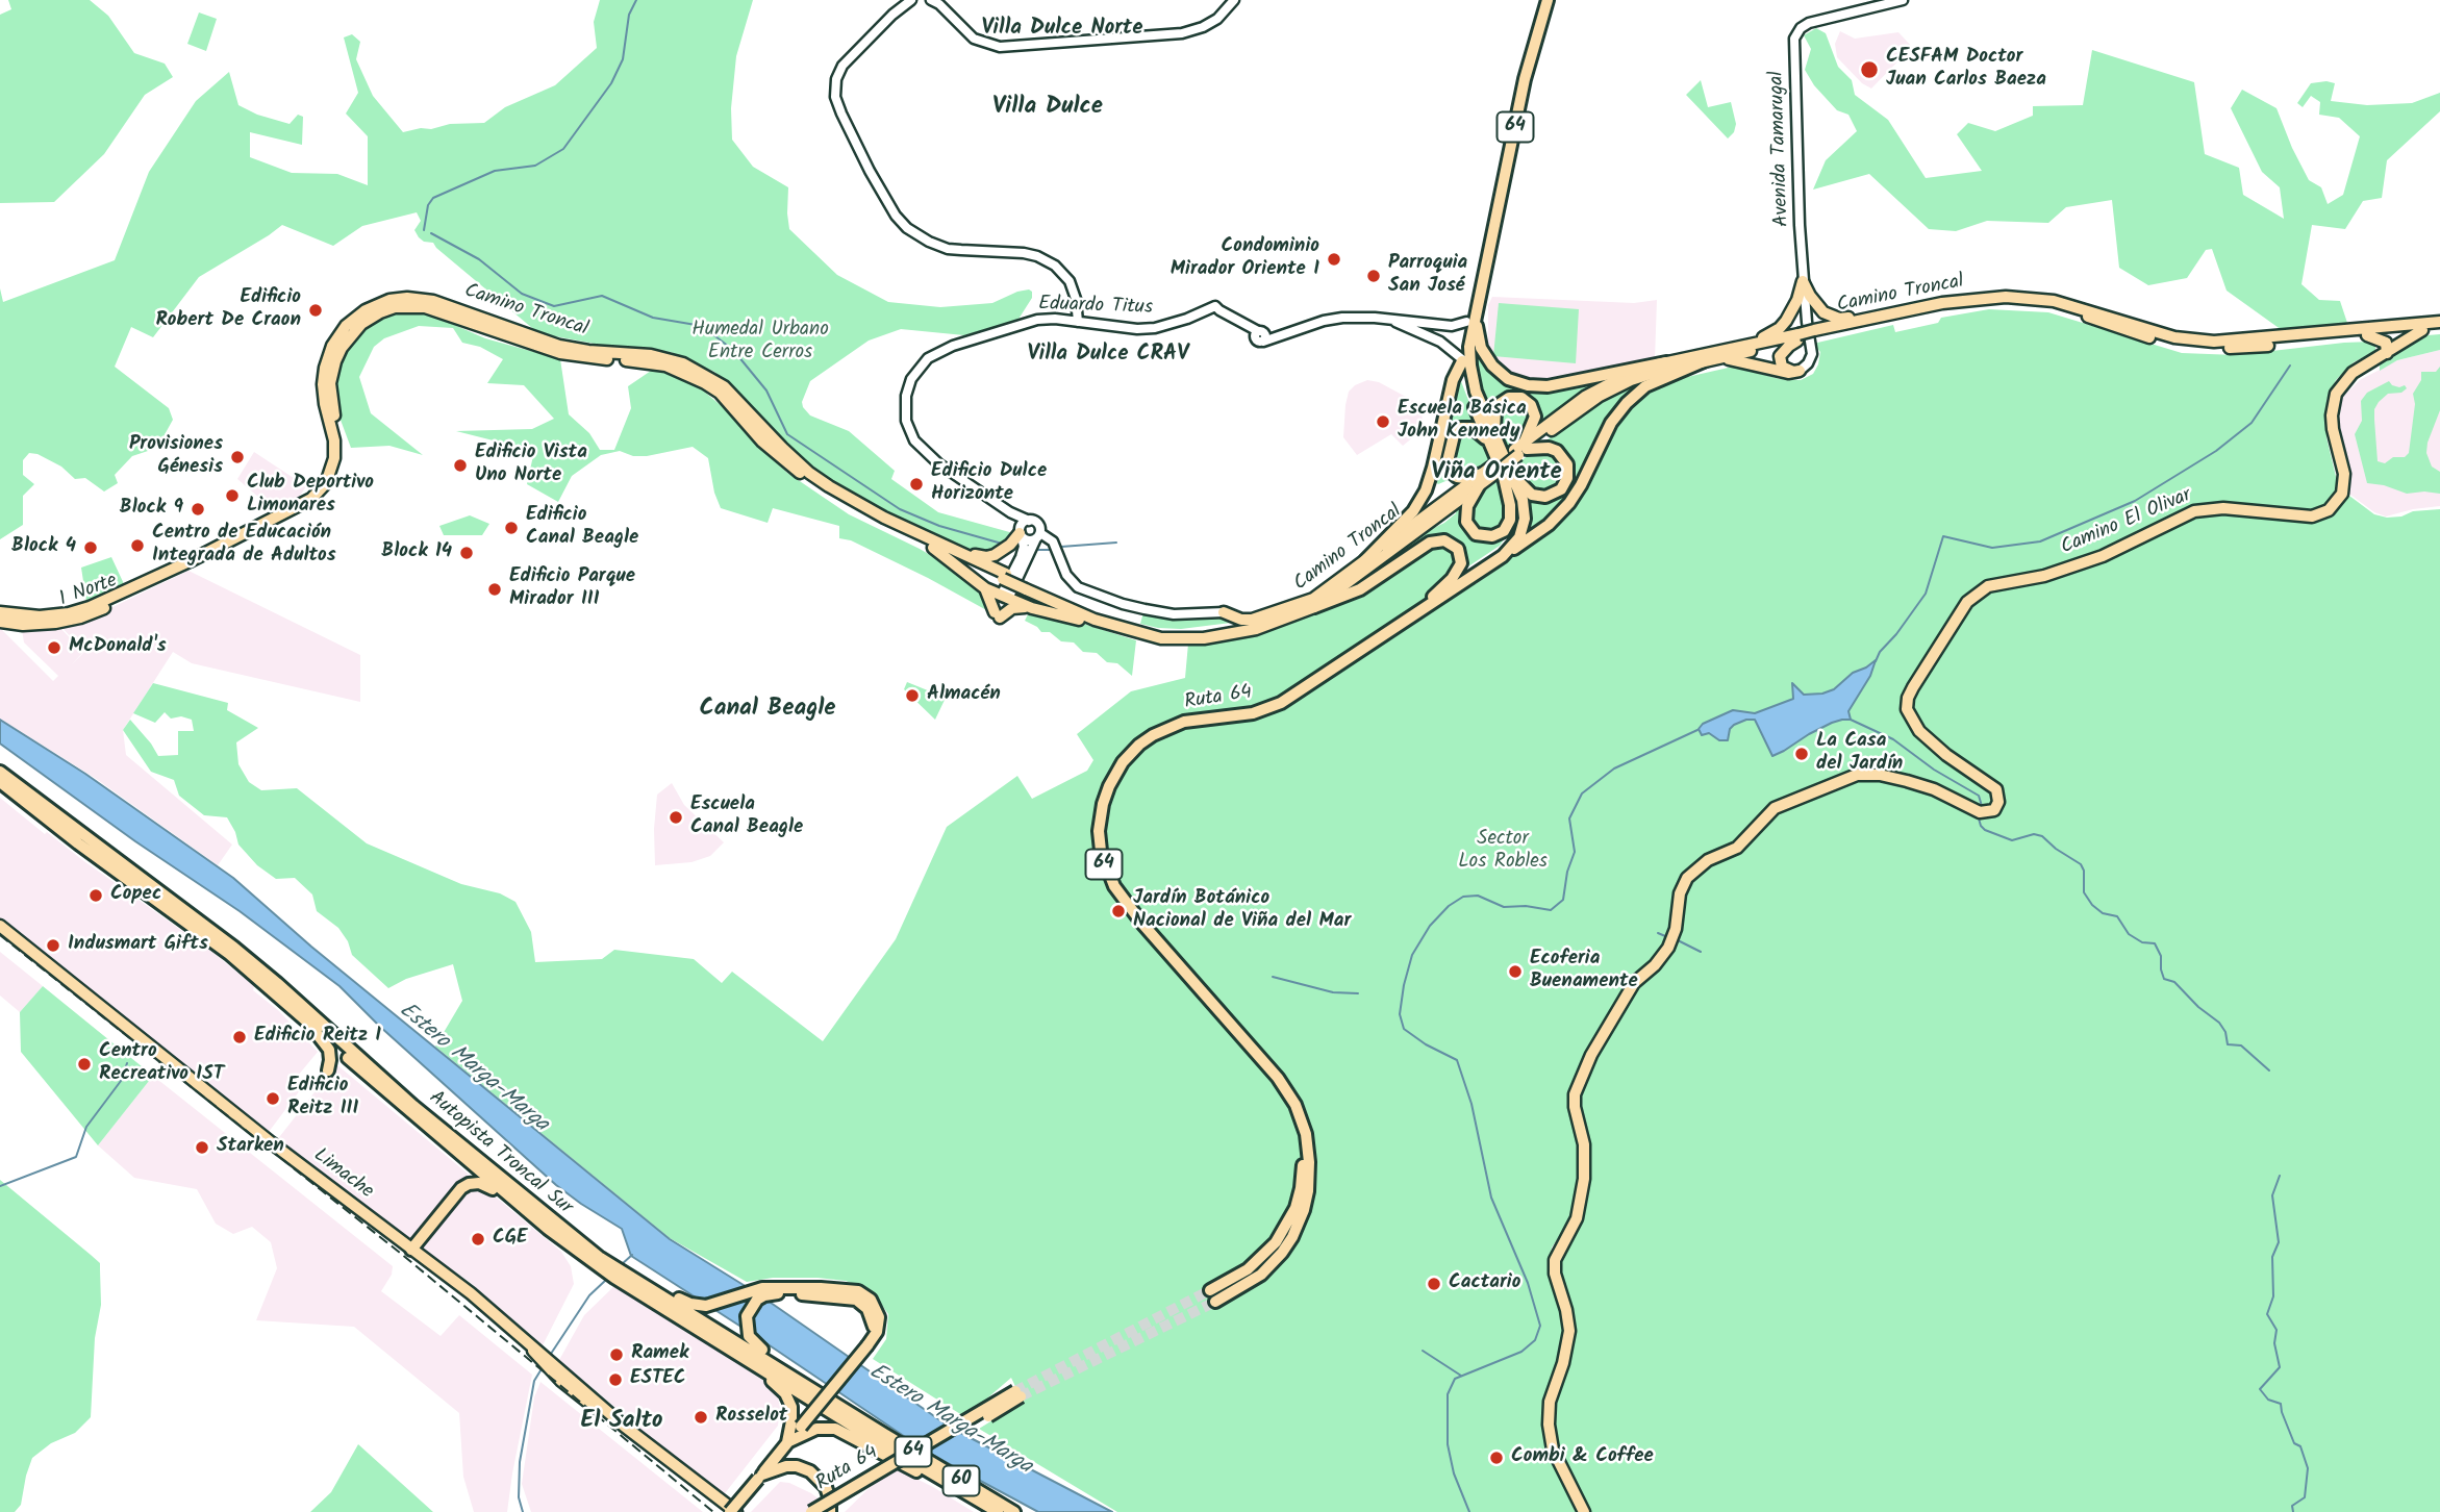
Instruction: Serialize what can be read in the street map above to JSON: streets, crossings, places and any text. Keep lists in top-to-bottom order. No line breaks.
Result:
{"streets":{"highway":["64","Ruta 64","Autopista Troncal Sur","60"],"main road":["Camino Troncal","Camino El Olivar","1 Norte","Limache"],"street":["Avenida Tamarugal","Eduardo Titus"]},"crossings":[["64","Camino Troncal"],["64","Eduardo Titus"],["64","Ruta 64"],["Camino Troncal","Camino El Olivar"],["Camino Troncal","1 Norte"],["Camino Troncal","Ruta 64"]],"districts":["Villa Dulce Norte","Villa Dulce","Villa Dulce CRAV","Viña Oriente","Canal Beagle","El Salto"],"water":["Estero Marga-Marga"],"parks":["Humedal Urbano Entre Cerros","Sector Los Robles"],"places":["CESFAM Doctor Juan Carlos Baeza","Condominio Mirador Oriente I","Parroquia San José","Edificio Robert De Craon","Escuela Básica John Kennedy","Provisiones Génesis","Edificio Vista Uno Norte","Edificio Dulce Horizonte","Club Deportivo Limonares","Block 9","Edificio Canal Beagle","Centro de Educación Integrada de Adultos","Block 4","Block 14","Edificio Parque Mirador III","McDonald's","Almacén","La Casa del Jardín","Escuela Canal Beagle","Copec","Jardín Botánico Nacional de Viña del Mar","Indusmart Gifts","Ecoferia Buenamente","Edificio Reitz I","Centro Recreativo IST","Edificio Reitz III","Starken","CGE","Cactario","Ramek","ESTEC","Rosselot","Combi & Coffee"]}
